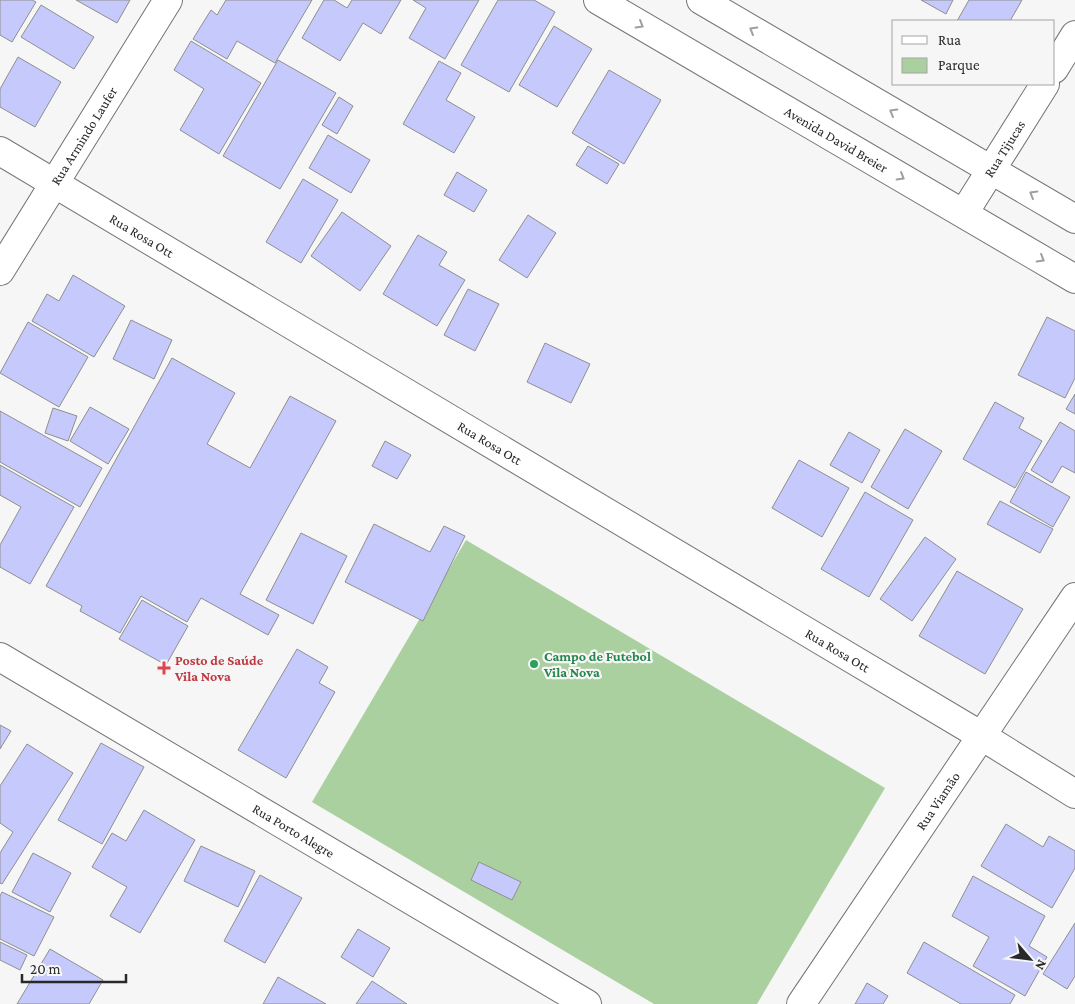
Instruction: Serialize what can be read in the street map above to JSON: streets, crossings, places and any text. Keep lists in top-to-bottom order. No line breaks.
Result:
{"streets":{"street":["Rua Armindo Laufer","Avenida David Breier","Rua Tijucas","Rua Rosa Ott","Rua Viamão","Rua Porto Alegre"]},"crossings":[["Rua Armindo Laufer","Rua Rosa Ott"],["Avenida David Breier","Rua Tijucas"],["Rua Rosa Ott","Rua Viamão"]],"places":{"other":["Campo de Futebol Vila Nova"],"health":["Posto de Saúde Vila Nova"]},"legend":["Rua","Parque"],"scale_bar":"20 m","north":"bottom right"}
